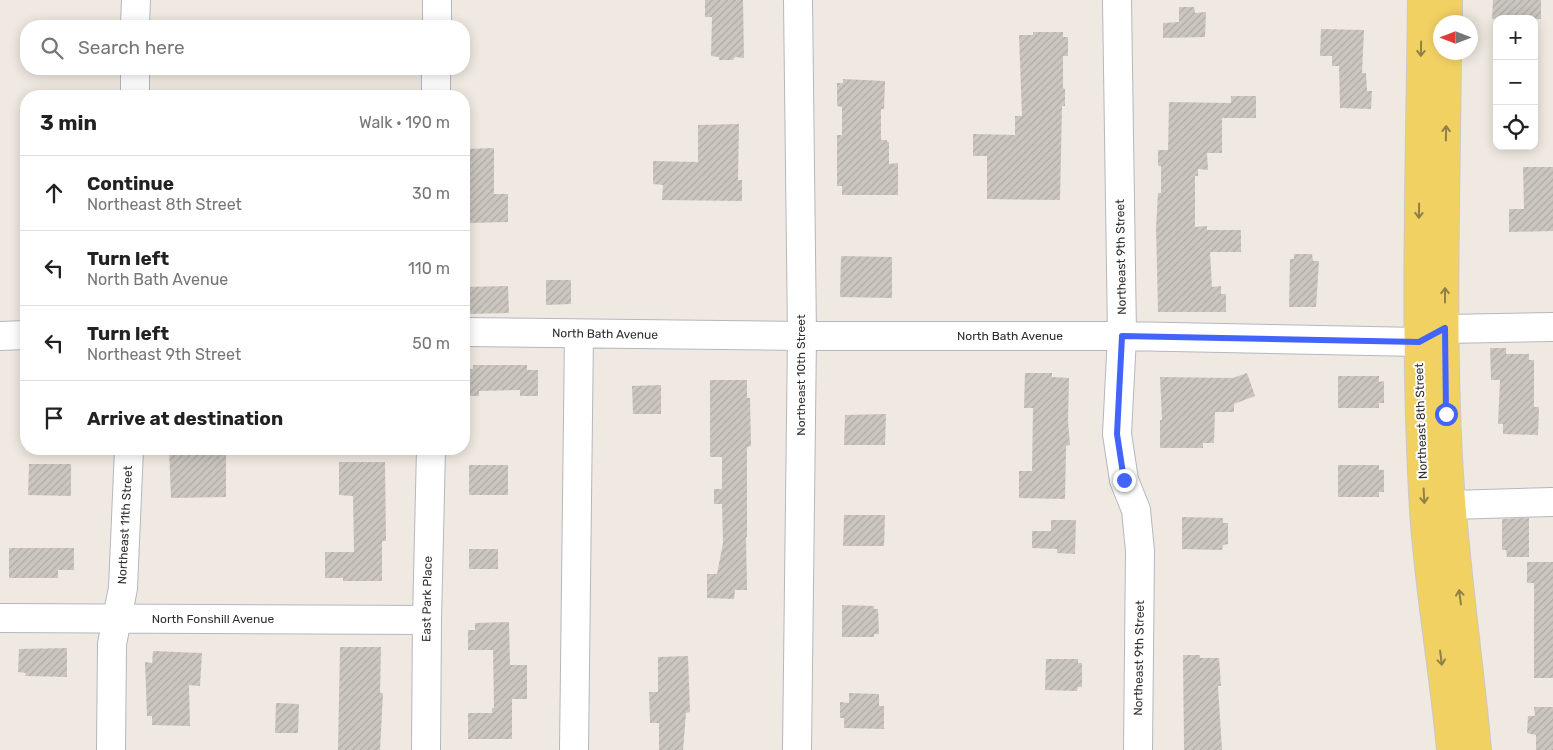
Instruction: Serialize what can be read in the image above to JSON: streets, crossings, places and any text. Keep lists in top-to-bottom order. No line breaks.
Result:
{"streets":{"main road":["Northeast 8th Street"],"street":["Northeast 9th Street","North Bath Avenue","Northeast 10th Street","Northeast 11th Street","East Park Place","North Fonshill Avenue"]},"crossings":[["Northeast 9th Street","North Bath Avenue"],["North Bath Avenue","Northeast 10th Street"],["North Bath Avenue","Northeast 8th Street"],["Northeast 11th Street","North Fonshill Avenue"],["East Park Place","North Fonshill Avenue"]],"north":"left","page":{"map_buttons":["+","−"],"search":"Search here","heading":["3 min","Walk · 190 m"],"list":[["Continue","Northeast 8th Street","30 m"],["Turn left","North Bath Avenue","110 m"],["Turn left","Northeast 9th Street","50 m"],"Arrive at destination"]}}
